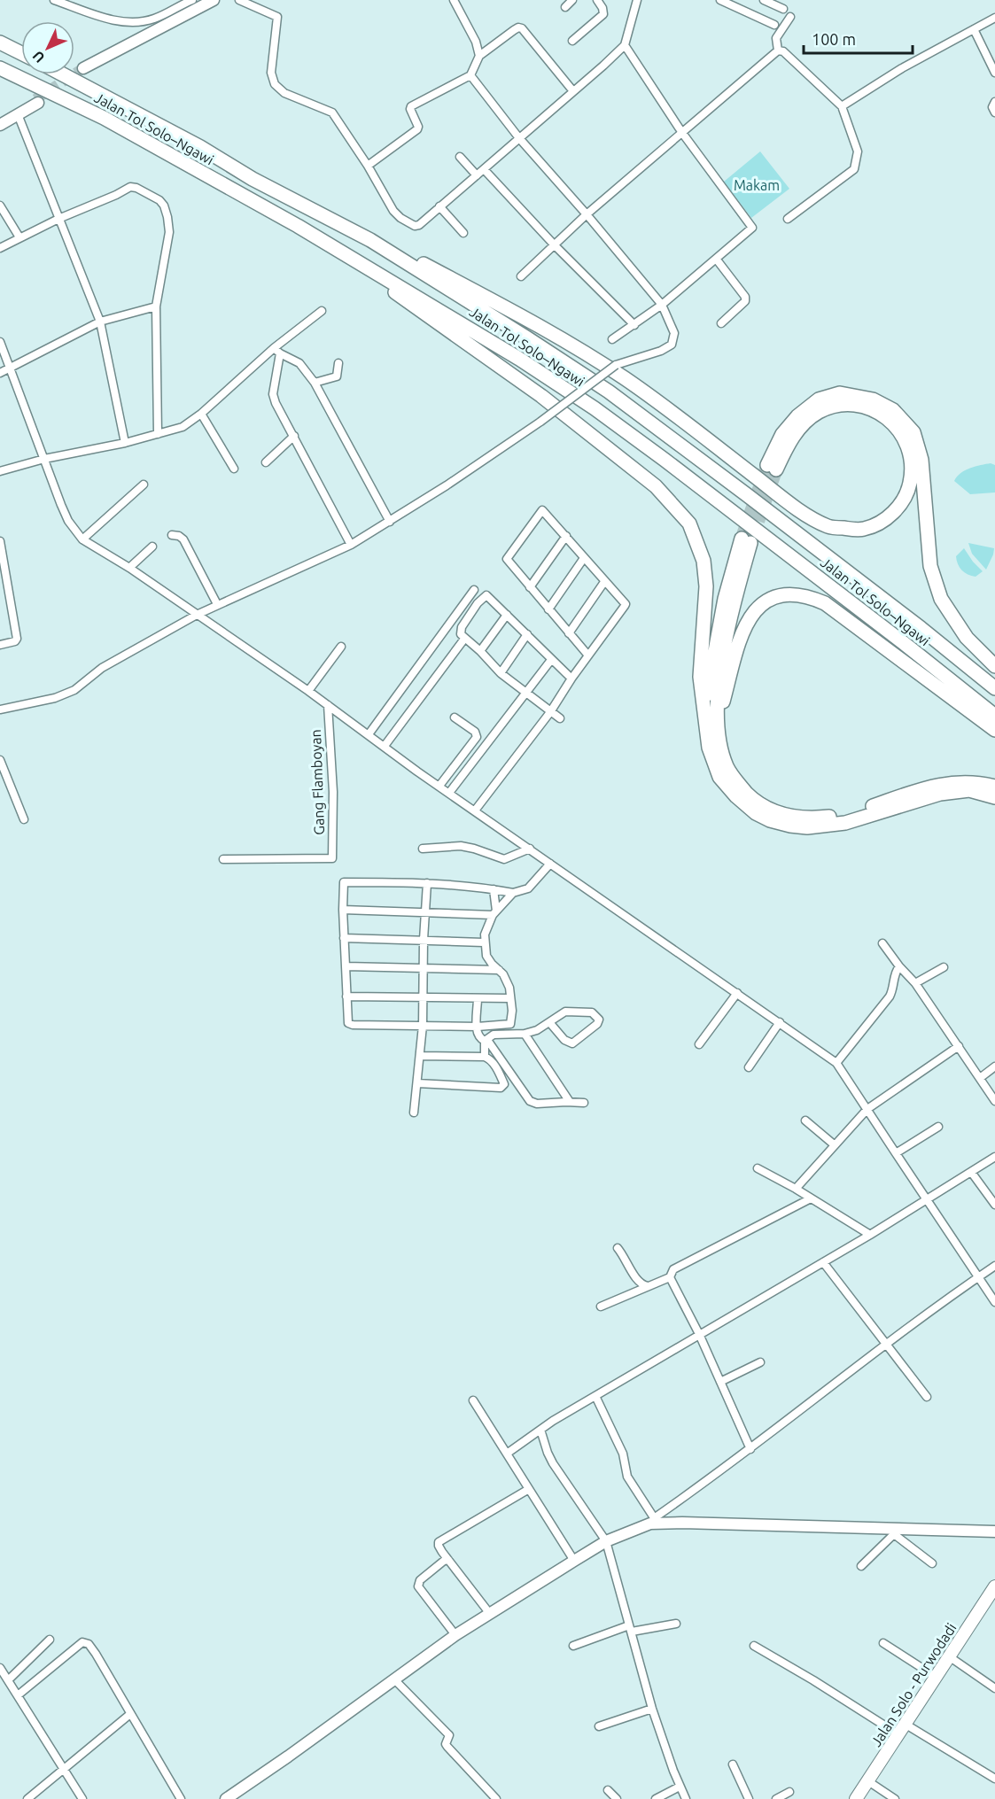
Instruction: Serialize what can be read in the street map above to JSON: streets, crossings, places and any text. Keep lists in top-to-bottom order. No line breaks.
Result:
{"streets":{"highway":["Jalan Tol Solo–Ngawi"],"main road":["Jalan Solo - Purwodadi"],"street":["Gang Flamboyan"]},"parks":["Makam"],"scale_bar":"100 m","north":"bottom left"}
